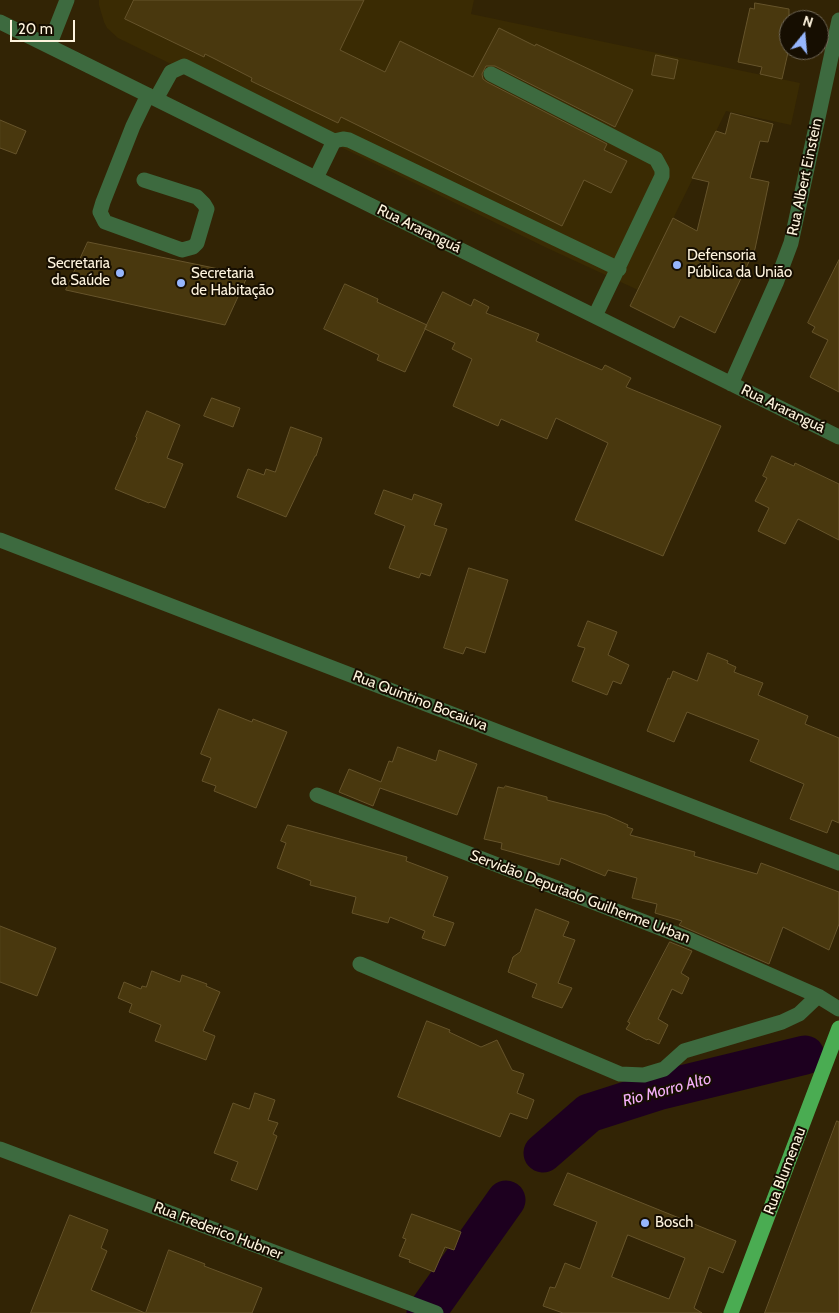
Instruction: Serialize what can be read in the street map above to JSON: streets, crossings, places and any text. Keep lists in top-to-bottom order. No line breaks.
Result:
{"streets":{"main road":["Rua Blumenau"],"street":["Rua Albert Einstein","Rua Araranguá","Rua Quintino Bocaiúva","Servidão Deputado Guilherme Urban","Rua Frederico Hubner"]},"crossings":[["Rua Albert Einstein","Rua Araranguá"]],"water":["Rio Morro Alto"],"places":["Defensoria Pública da União","Secretaria da Saúde","Secretaria de Habitação","Bosch"],"scale_bar":"20 m","north":"top"}
